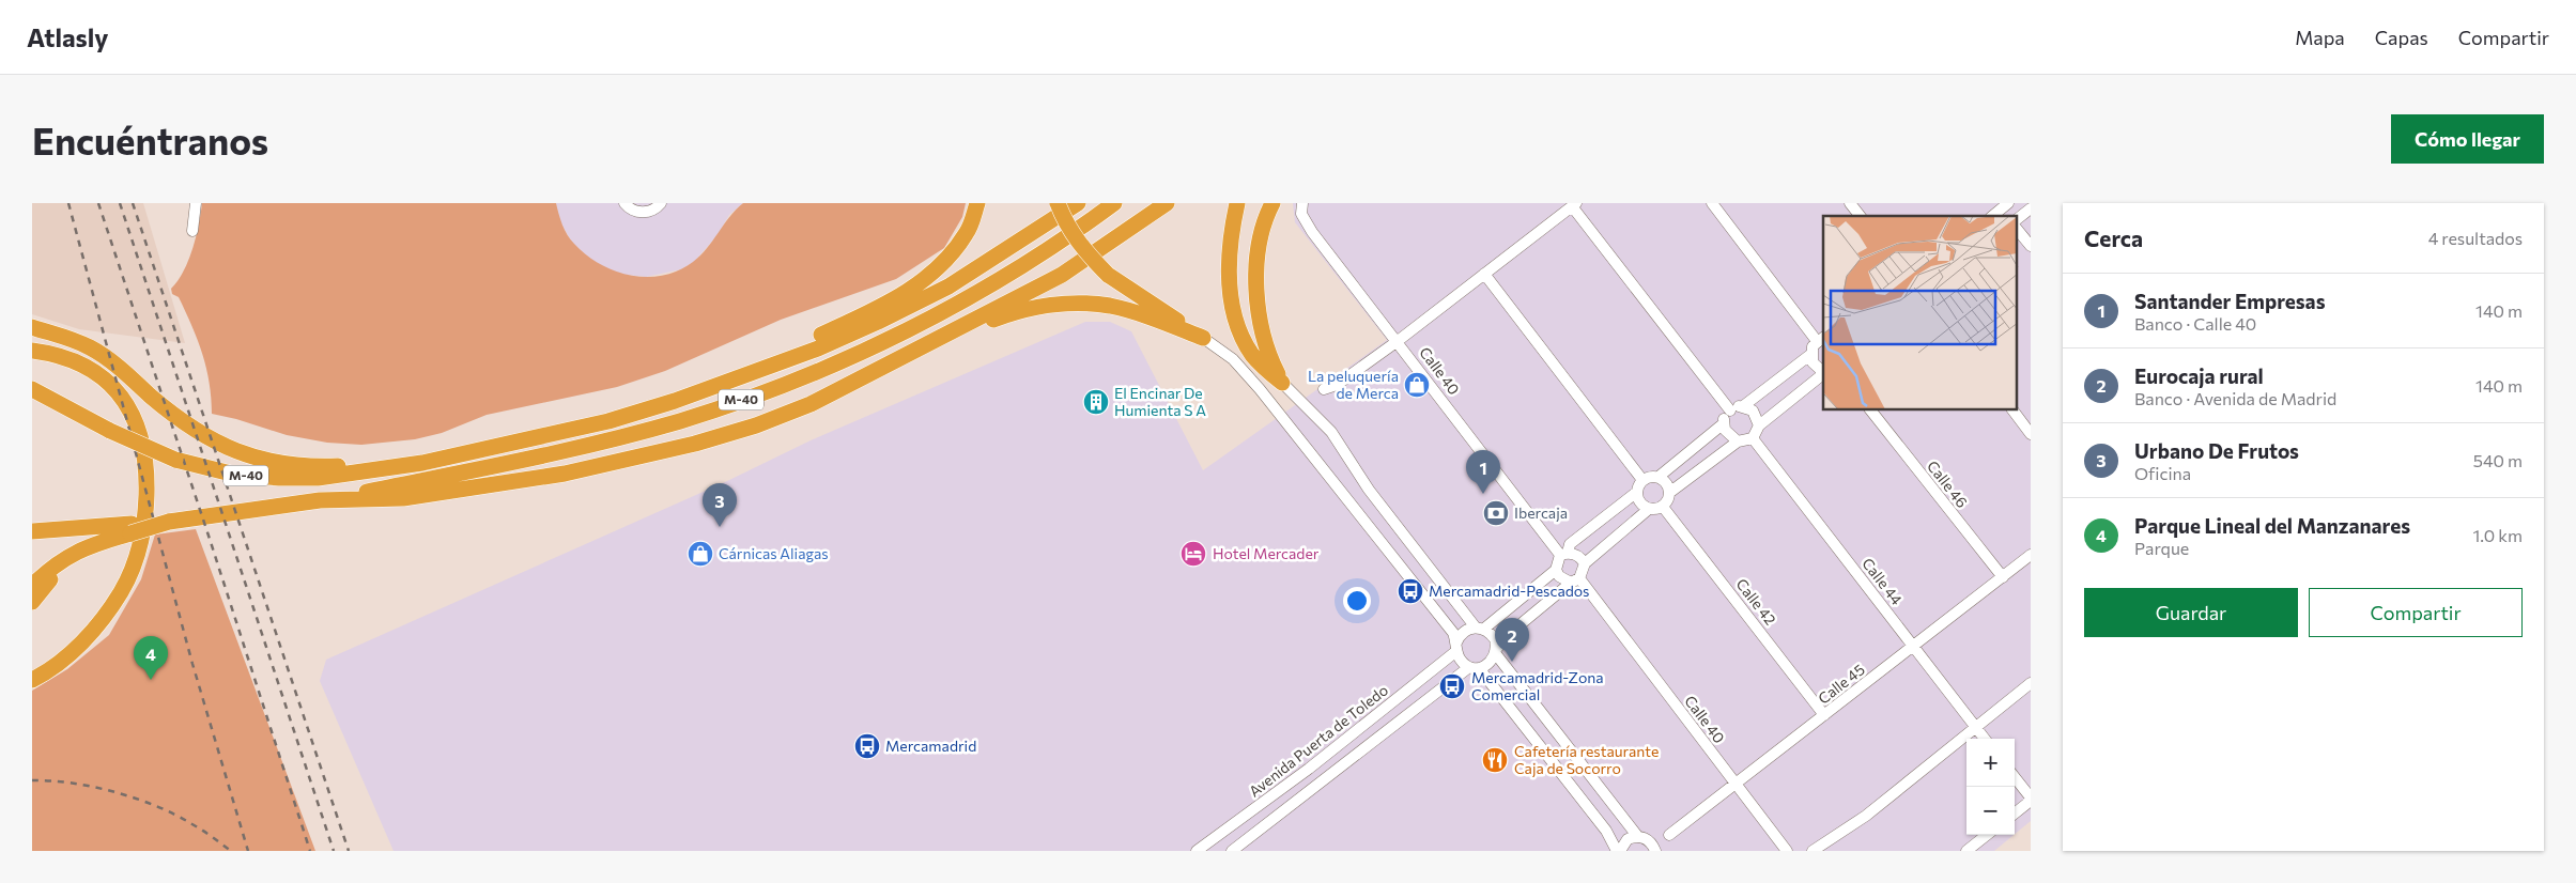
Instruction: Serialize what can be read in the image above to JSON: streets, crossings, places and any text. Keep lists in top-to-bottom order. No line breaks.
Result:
{"streets":{"highway":["M-40"],"street":["Calle 40","Calle 46","Calle 44","Calle 42","Calle 45","Avenida Puerta de Toledo"]},"crossings":[["Calle 40","Calle 45"],["Calle 46","Calle 45"],["Calle 44","Calle 45"],["Calle 42","Calle 45"]],"places":{"shop":["La peluquería de Merca","Cárnicas Aliagas"],"building":["El Encinar De Humienta S A"],"bank":["Ibercaja"],"hotel":["Hotel Mercader"],"bus stop":["Mercamadrid-Pescados","Mercamadrid-Zona Comercial","Mercamadrid"],"restaurant":["Cafetería restaurante Caja de Socorro"]},"page":{"header":"Atlasly","nav":["Mapa","Capas","Compartir"],"buttons":["Cómo llegar",["Guardar","Compartir"]],"title":"Encuéntranos","heading":["Cerca","4 resultados"],"list":[{"mark":"1","name":"Santander Empresas","note":"Banco · Calle 40","value":"140 m"},{"mark":"2","name":"Eurocaja rural","note":"Banco · Avenida de Madrid","value":"140 m"},{"mark":"3","name":"Urbano De Frutos","note":"Oficina","value":"540 m"},{"mark":"4","name":"Parque Lineal del Manzanares","note":"Parque","value":"1.0 km"}],"pins":["1","3","2","4"],"map_buttons":["+","−"]}}
